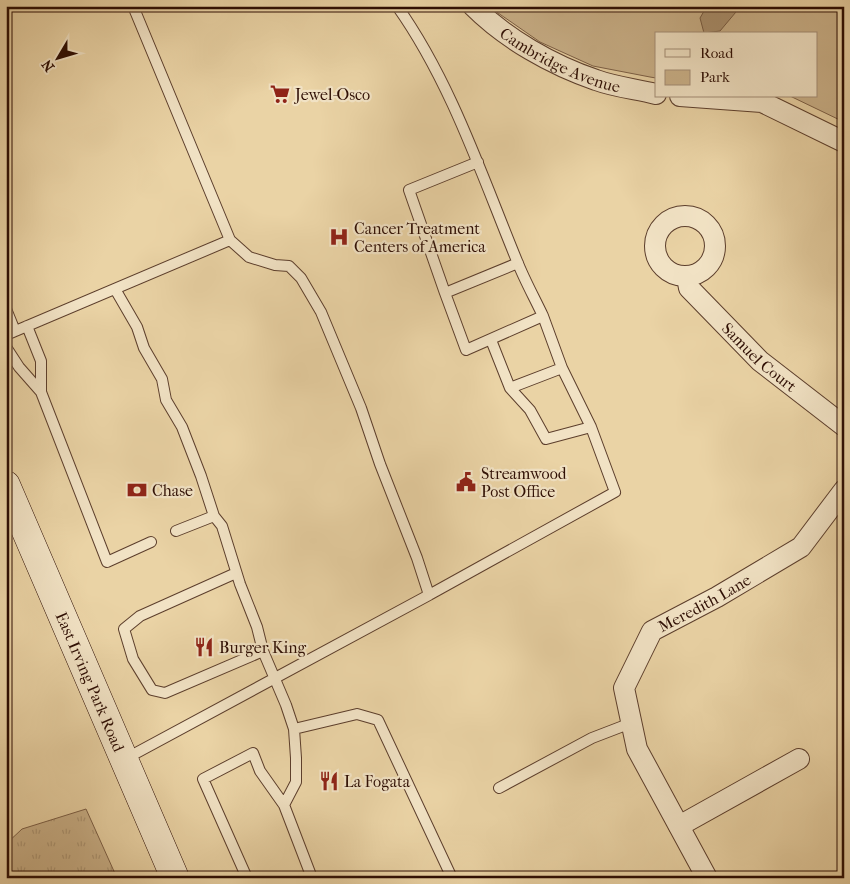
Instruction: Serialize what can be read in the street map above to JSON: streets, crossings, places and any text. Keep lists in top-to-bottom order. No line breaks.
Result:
{"streets":{"main road":["East Irving Park Road"],"street":["Cambridge Avenue","Samuel Court","Meredith Lane"]},"places":{"supermarket":["Jewel-Osco"],"hospital":["Cancer Treatment Centers of America"],"public building":["Streamwood Post Office"],"bank":["Chase"],"restaurant":["Burger King","La Fogata"]},"legend":["Road","Park"],"north":"bottom left"}
